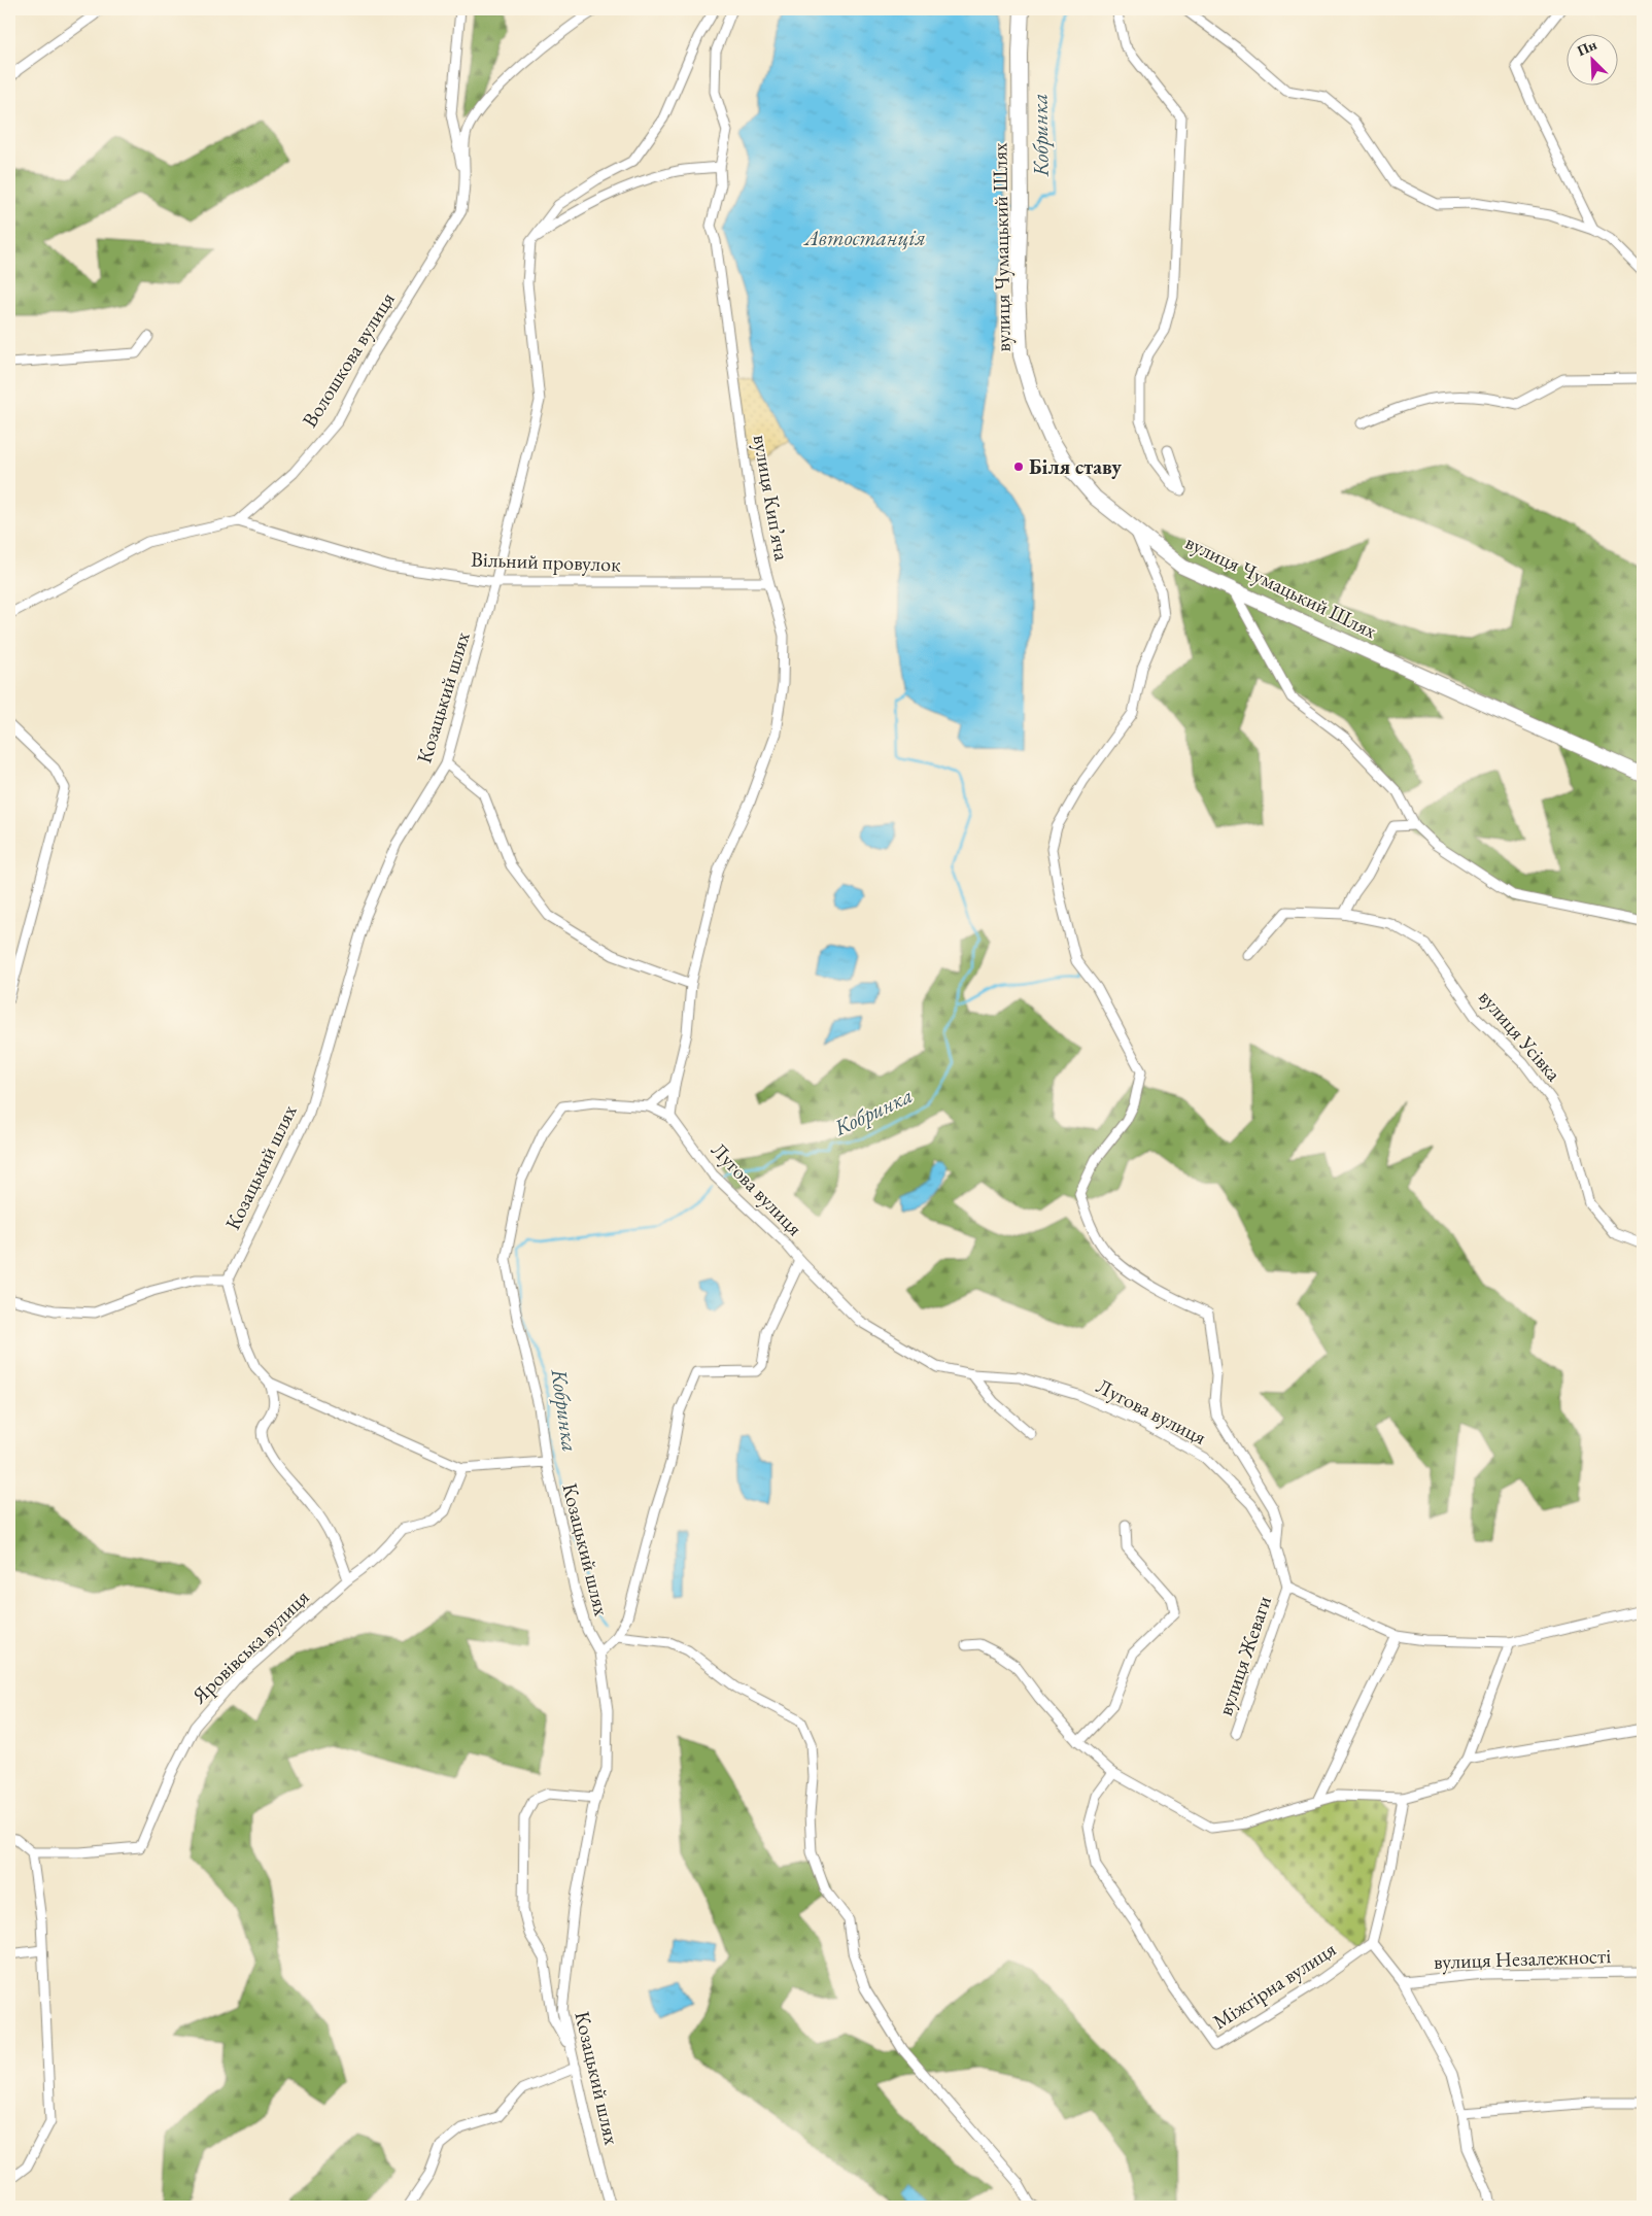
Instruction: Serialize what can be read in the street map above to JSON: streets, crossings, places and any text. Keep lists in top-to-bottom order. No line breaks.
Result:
{"streets":{"main road":["вулиця Чумацький Шлях"],"street":["Волошкова вулиця","вулиця Кипʼяча","Вільний провулок","Козацький шлях","вулиця Усівка","Лугова вулиця","Яровівська вулиця","вулиця Жеваги","вулиця Незалежності","Міжгірна вулиця"]},"crossings":[["вулиця Чумацький Шлях","Лугова вулиця"],["Волошкова вулиця","Вільний провулок"],["вулиця Кипʼяча","Вільний провулок"],["вулиця Кипʼяча","Лугова вулиця"],["Вільний провулок","Козацький шлях"],["Лугова вулиця","вулиця Жеваги"]],"water":["Кобринка","Автостанція"],"places":["Біля ставу"],"north":"top left"}
